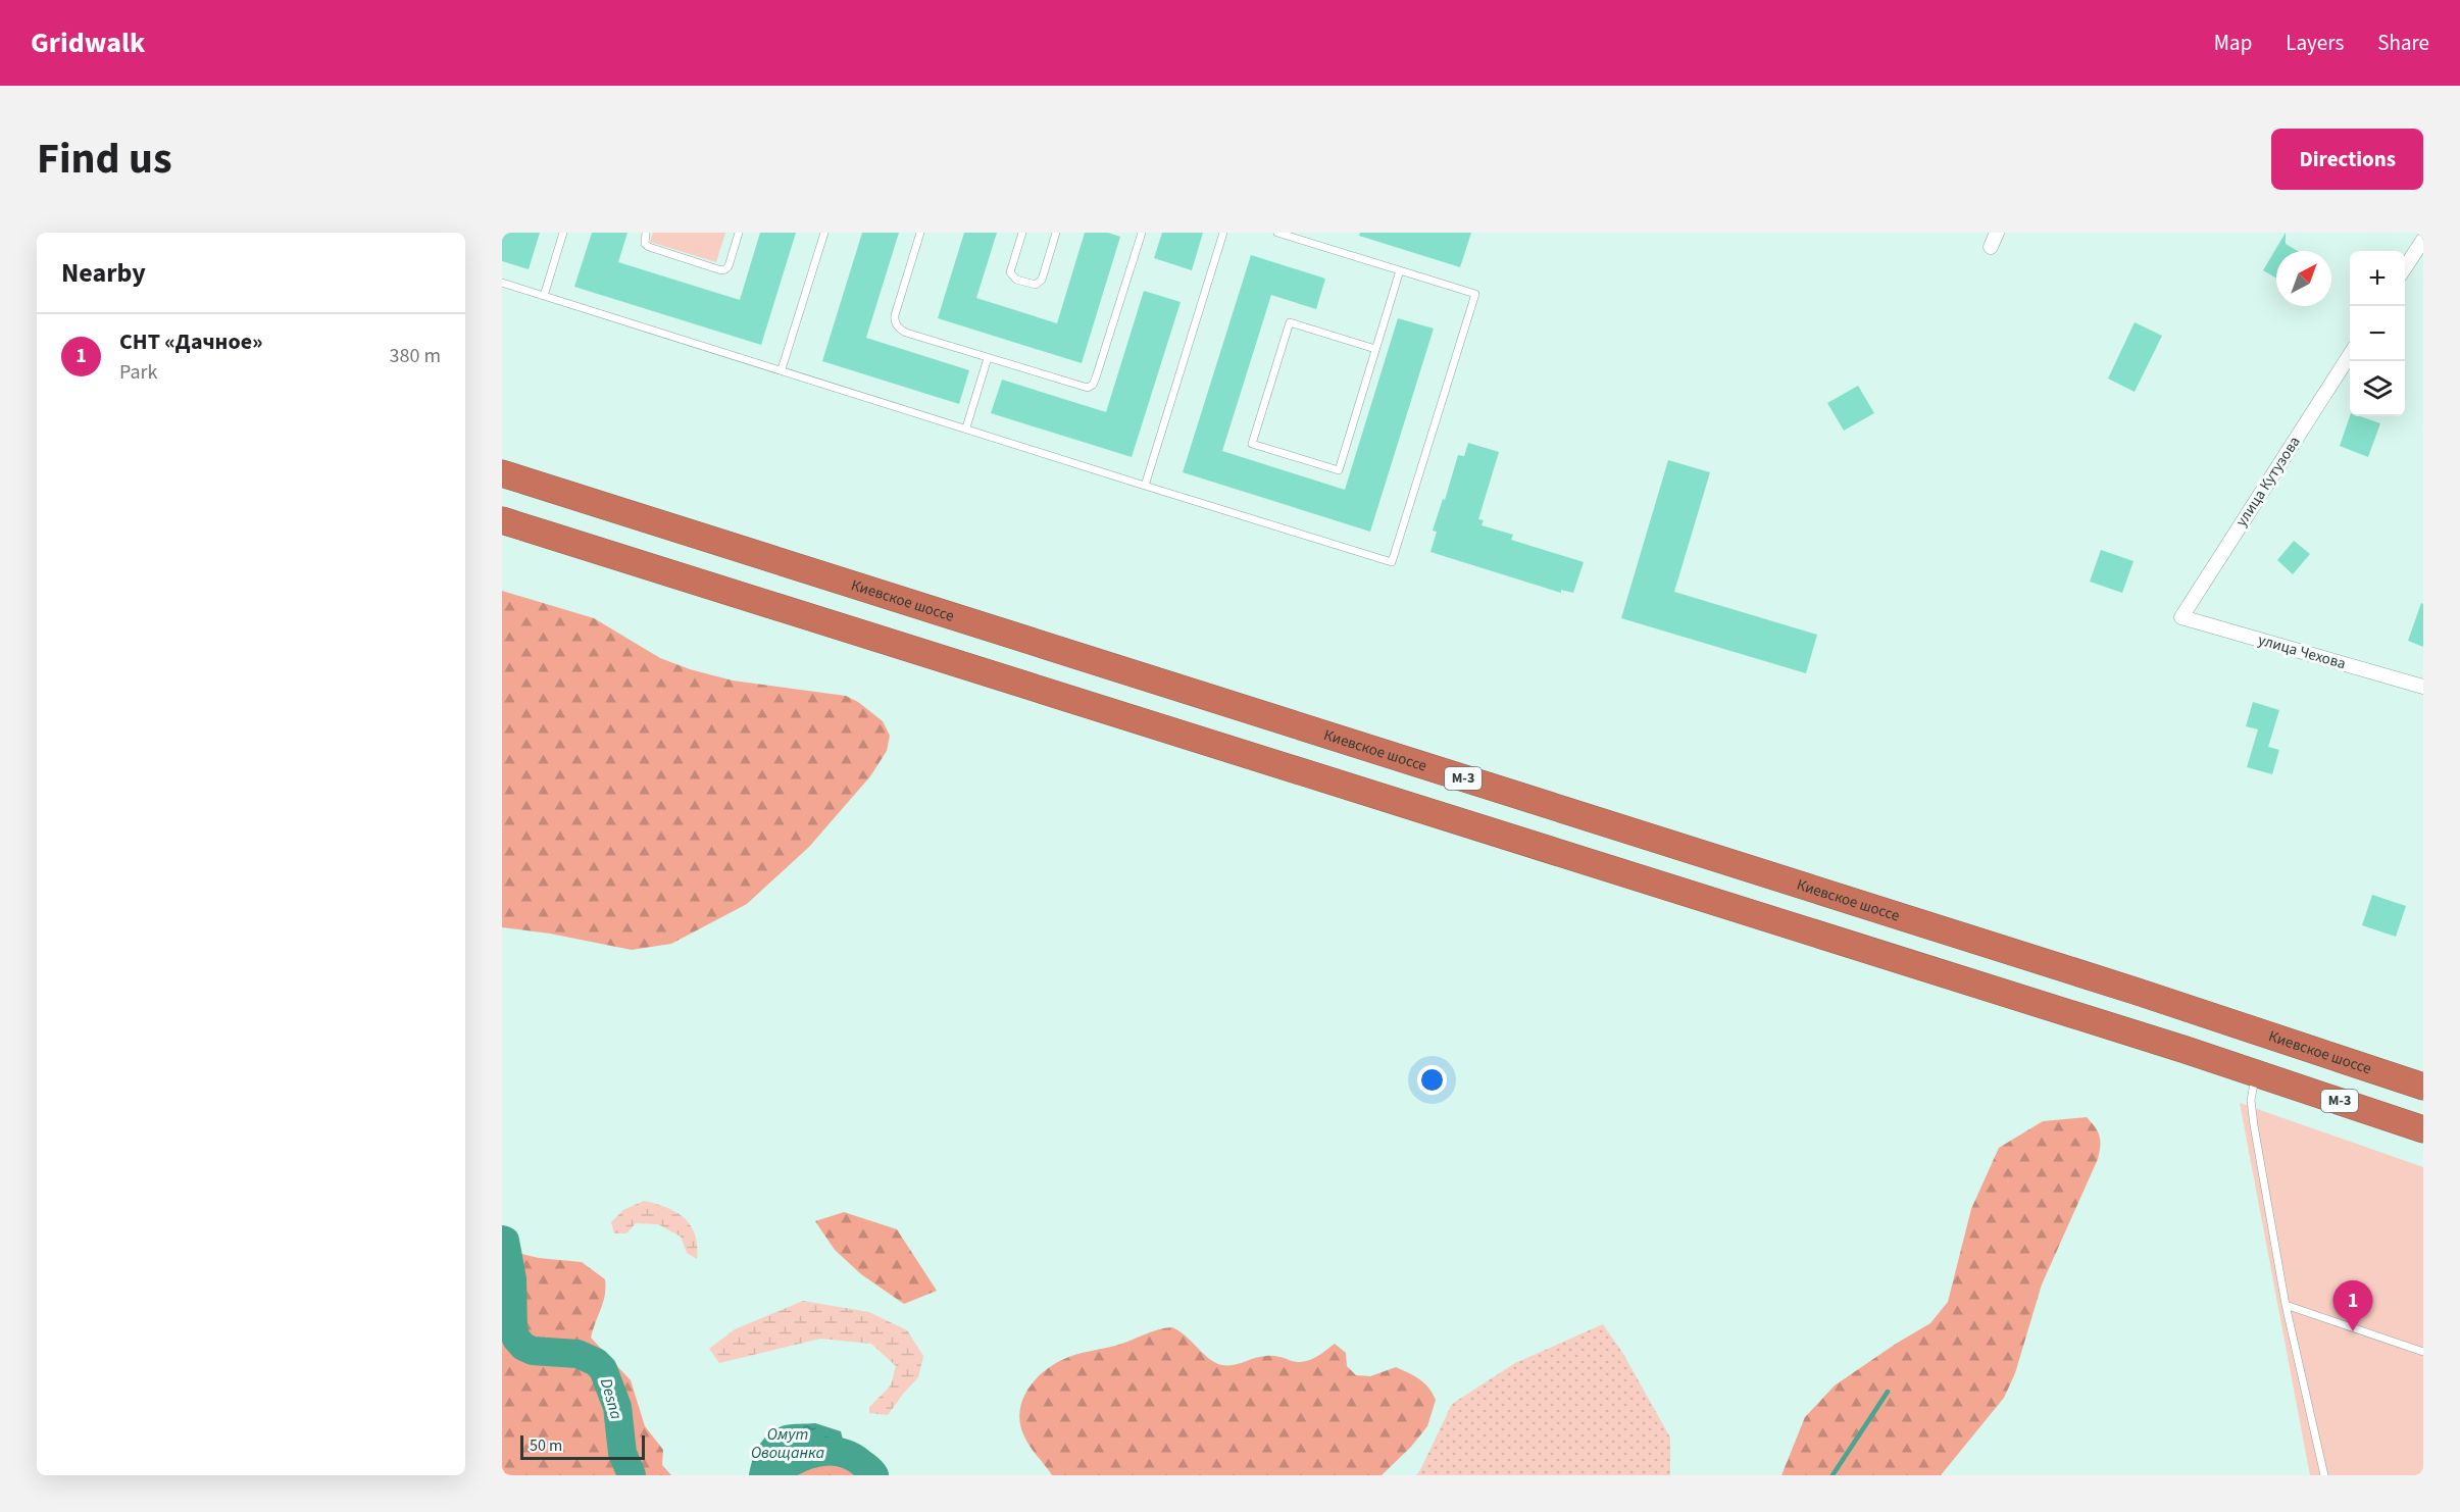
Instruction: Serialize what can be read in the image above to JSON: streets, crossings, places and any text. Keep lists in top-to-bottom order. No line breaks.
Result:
{"streets":{"highway":["Киевское шоссе","М-3"],"street":["улица Кутузова","улица Чехова"]},"crossings":[["улица Кутузова","улица Чехова"]],"water":["Desna","Омут Овощанка"],"scale_bar":"50 m","north":"top right","page":{"header":"Gridwalk","nav":["Map","Layers","Share"],"title":"Find us","buttons":"Directions","heading":"Nearby","map_buttons":["+","−"],"list":[{"mark":"1","name":"СНТ «Дачное»","note":"Park","value":"380 m"}],"pins":"1","scale":"50 m"}}
